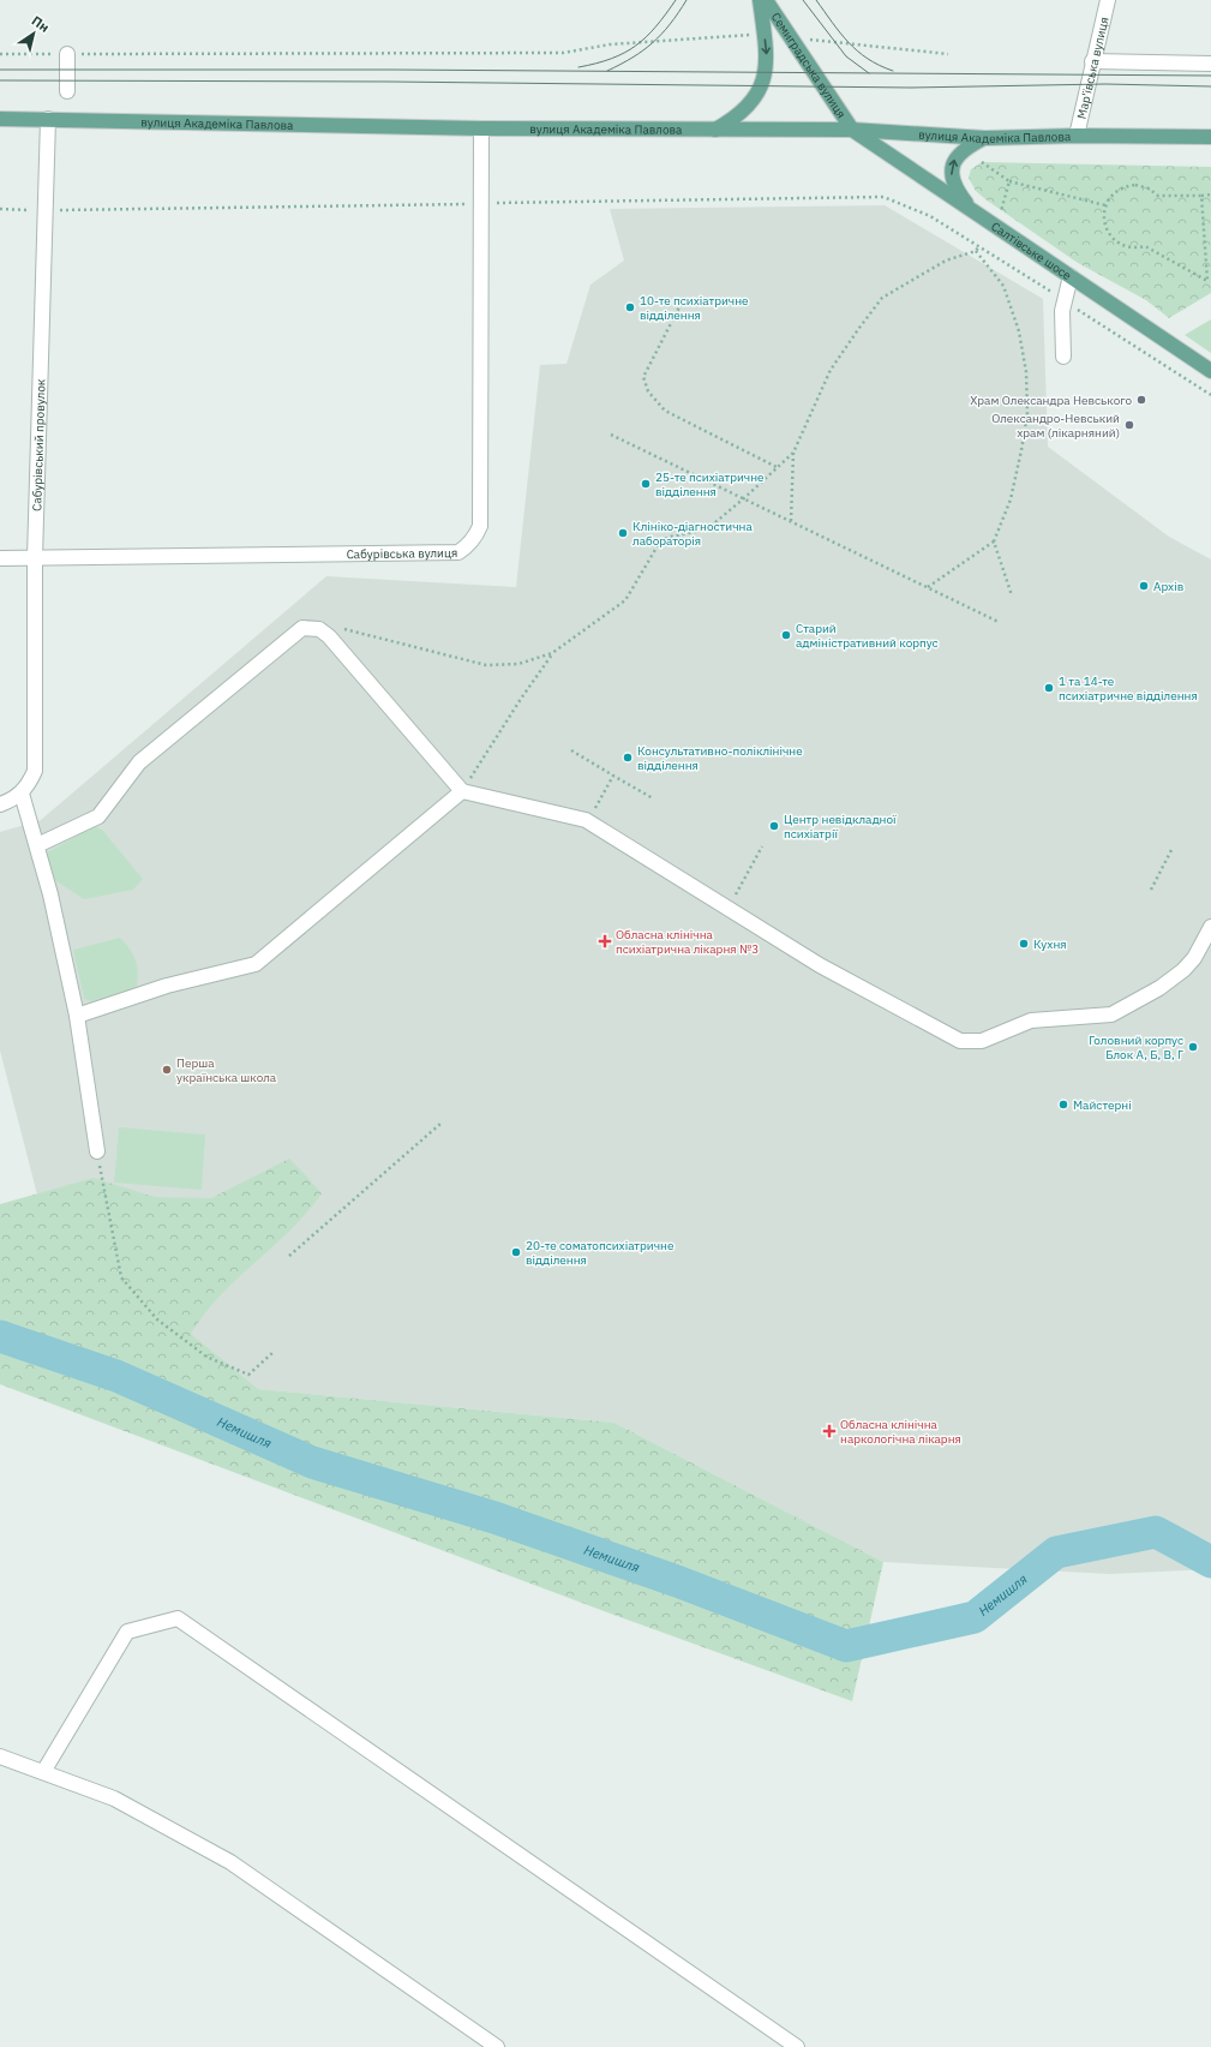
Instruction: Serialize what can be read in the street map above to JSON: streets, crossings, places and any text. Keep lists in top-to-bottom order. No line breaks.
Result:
{"streets":{"main road":["Семиградська вулиця","вулиця Академіка Павлова","Салтівське шосе"],"street":["Мар'ївська вулиця","Сабурівський провулок","Сабурівська вулиця"]},"crossings":[["Семиградська вулиця","вулиця Академіка Павлова"],["Семиградська вулиця","Салтівське шосе"],["Мар'ївська вулиця","вулиця Академіка Павлова"],["вулиця Академіка Павлова","Салтівське шосе"],["вулиця Академіка Павлова","Сабурівський провулок"],["вулиця Академіка Павлова","Сабурівська вулиця"],["Сабурівський провулок","Сабурівська вулиця"]],"water":["Немишля"],"places":{"other":["10-те психіатричне відділення","Храм Олександра Невського","Олександро-Невський храм (лікарняний)","25-те психіатричне відділення","Клініко-діагностична лабораторія","Архів","Старий адміністративний корпус","1 та 14-те психіатричне відділення","Консультативно-поліклінічне відділення","Центр невідкладної психіатрії","Кухня","Головний корпус Блок А, Б, В, Г","Перша українська школа","Майстерні","20-те соматопсихіатричне відділення"],"health":["Обласна клінічна психіатрична лікарня №3","Обласна клінічна наркологічна лікарня"]},"north":"top right"}
